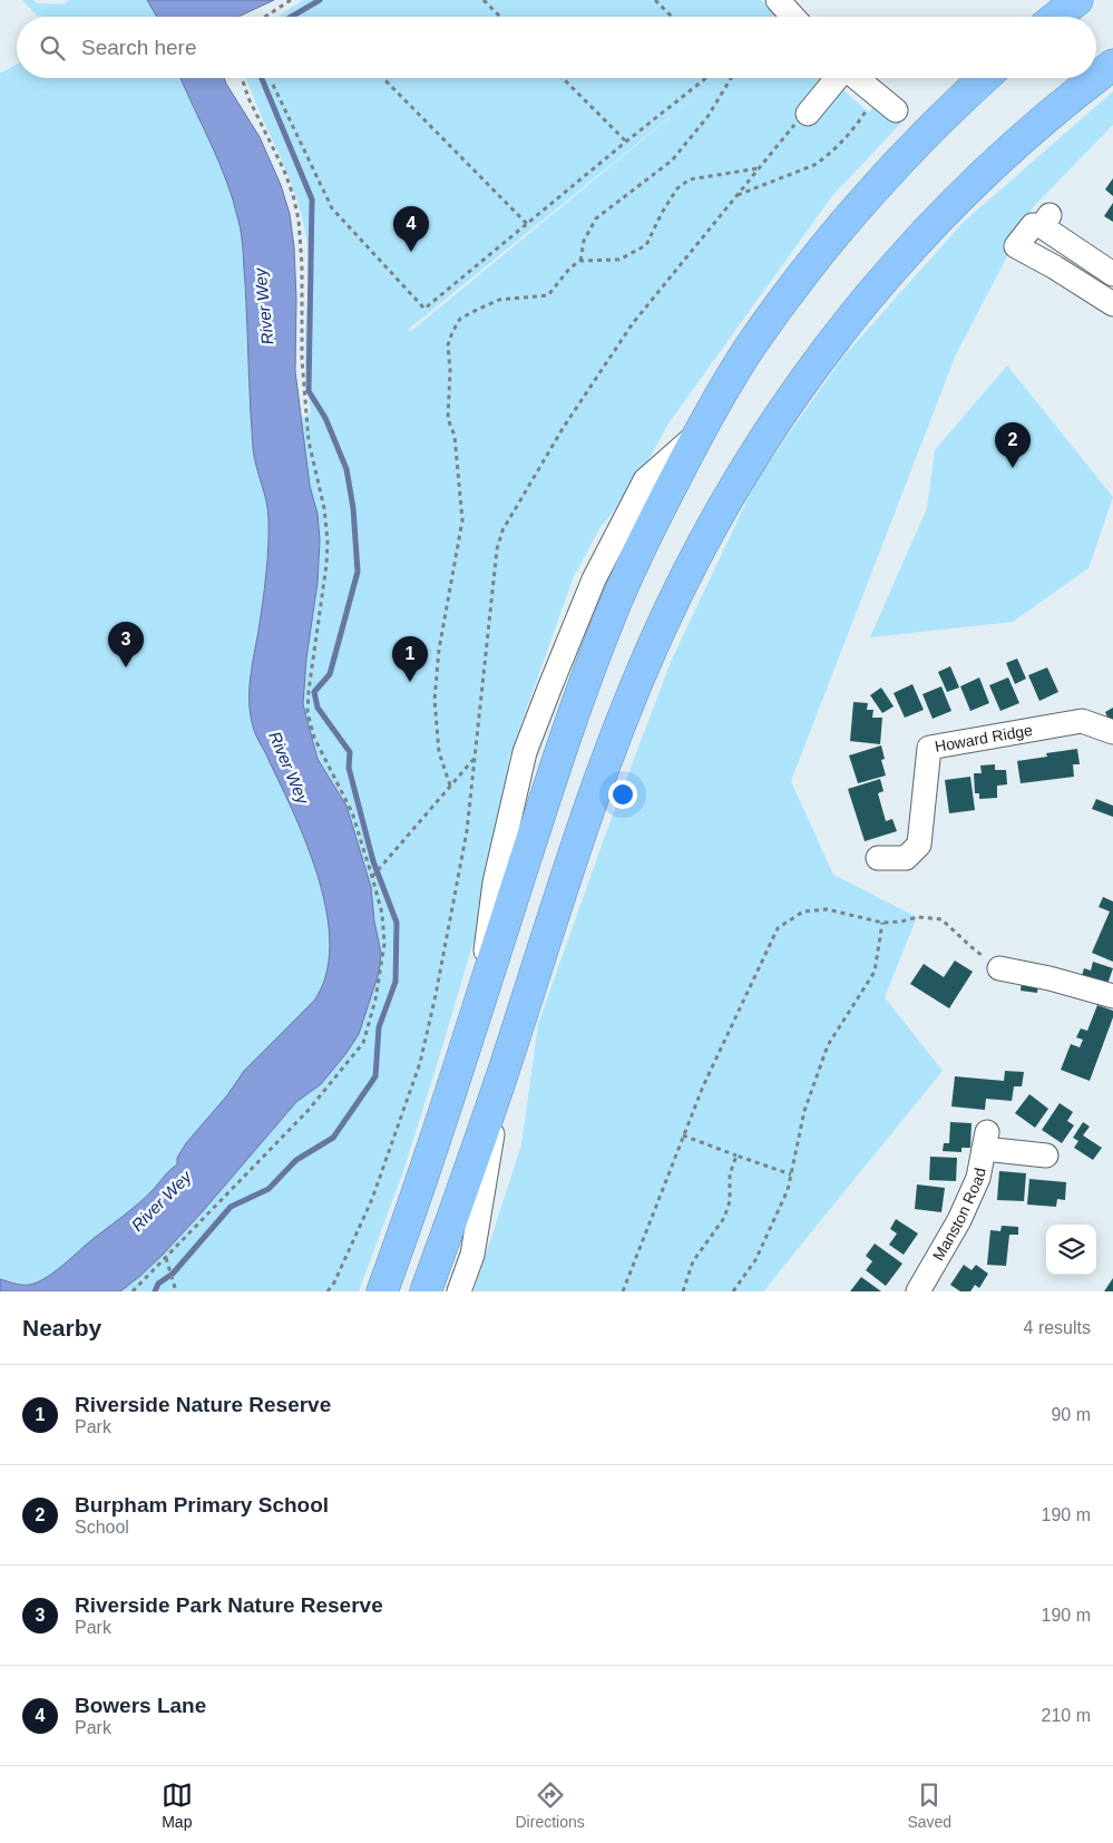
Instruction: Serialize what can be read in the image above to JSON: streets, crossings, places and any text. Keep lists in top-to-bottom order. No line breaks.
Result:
{"streets":{"street":["Howard Ridge","Manston Road"]},"water":["River Wey"],"page":{"search":"Search here","pins":["4","2","3","1"],"heading":["Nearby","4 results"],"list":[{"mark":"1","name":"Riverside Nature Reserve","note":"Park","value":"90 m"},{"mark":"2","name":"Burpham Primary School","note":"School","value":"190 m"},{"mark":"3","name":"Riverside Park Nature Reserve","note":"Park","value":"190 m"},{"mark":"4","name":"Bowers Lane","note":"Park","value":"210 m"}],"nav":["Map","Directions","Saved"]}}
